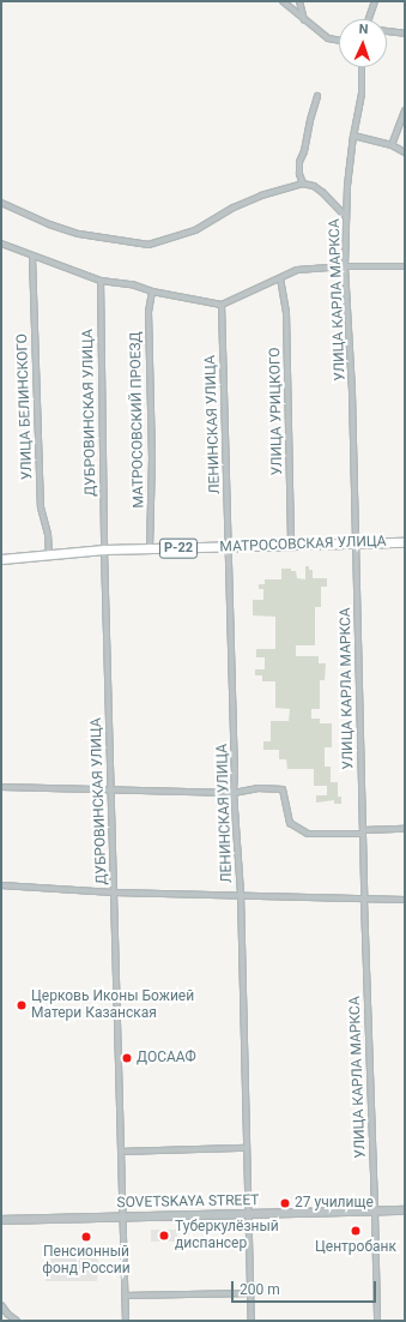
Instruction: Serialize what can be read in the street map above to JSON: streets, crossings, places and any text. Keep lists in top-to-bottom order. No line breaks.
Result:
{"streets":{"highway":["МАТРОСОВСКАЯ УЛИЦА","Р-22"],"street":["УЛИЦА КАРЛА МАРКСА","УЛИЦА БЕЛИНСКОГО","УЛИЦА УРИЦКОГО","ДУБРОВИНСКАЯ УЛИЦА","МАТРОСОВСКИЙ ПРОЕЗД","ЛЕНИНСКАЯ УЛИЦА","SOVETSKAYA STREET"]},"crossings":[["УЛИЦА КАРЛА МАРКСА","МАТРОСОВСКАЯ УЛИЦА"],["УЛИЦА КАРЛА МАРКСА","SOVETSKAYA STREET"],["УЛИЦА БЕЛИНСКОГО","МАТРОСОВСКАЯ УЛИЦА"],["УЛИЦА УРИЦКОГО","МАТРОСОВСКАЯ УЛИЦА"],["ДУБРОВИНСКАЯ УЛИЦА","МАТРОСОВСКАЯ УЛИЦА"],["ДУБРОВИНСКАЯ УЛИЦА","SOVETSKAYA STREET"],["МАТРОСОВСКИЙ ПРОЕЗД","МАТРОСОВСКАЯ УЛИЦА"],["ЛЕНИНСКАЯ УЛИЦА","МАТРОСОВСКАЯ УЛИЦА"],["ЛЕНИНСКАЯ УЛИЦА","SOVETSKAYA STREET"]],"places":["Церковь Иконы Божией Матери Казанская","ДОСААФ","27 училище","Центробанк","Туберкулёзный диспансер","Пенсионный фонд России"],"scale_bar":"200 m","north":"top"}
